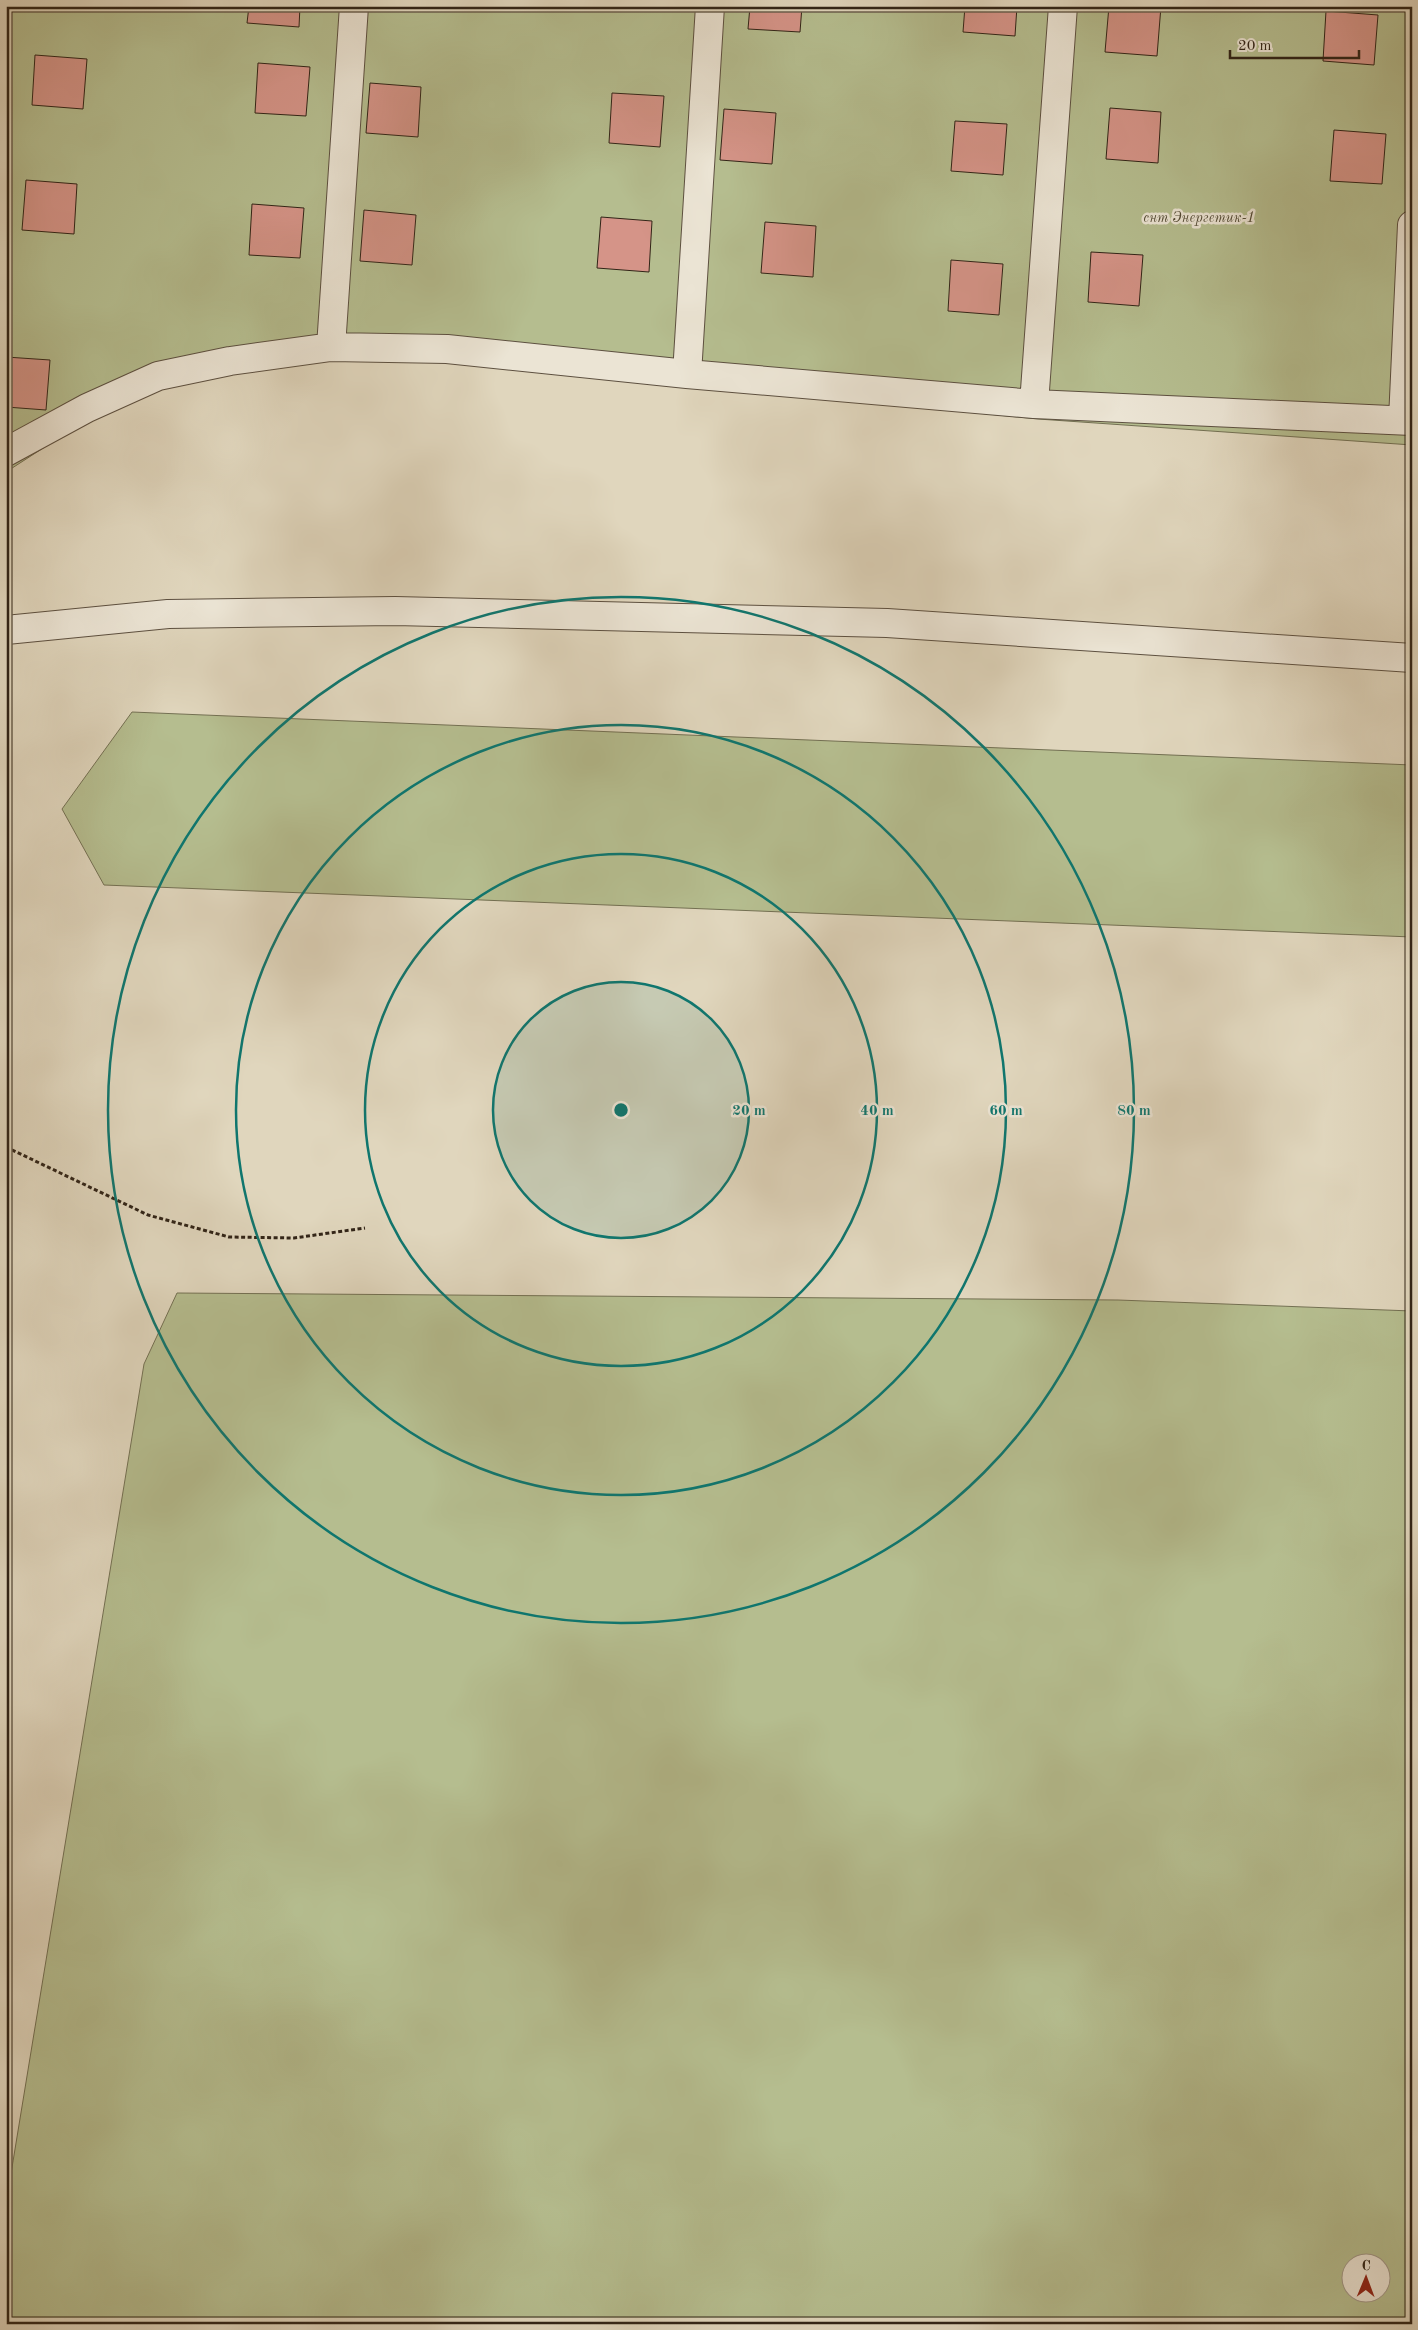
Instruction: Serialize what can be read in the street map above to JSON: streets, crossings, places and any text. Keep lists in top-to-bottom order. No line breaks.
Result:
{"parks":["снт Энергетик-1"],"scale_bar":"20 m","north":"top","rings":["20 m","40 m","60 m","80 m"]}
